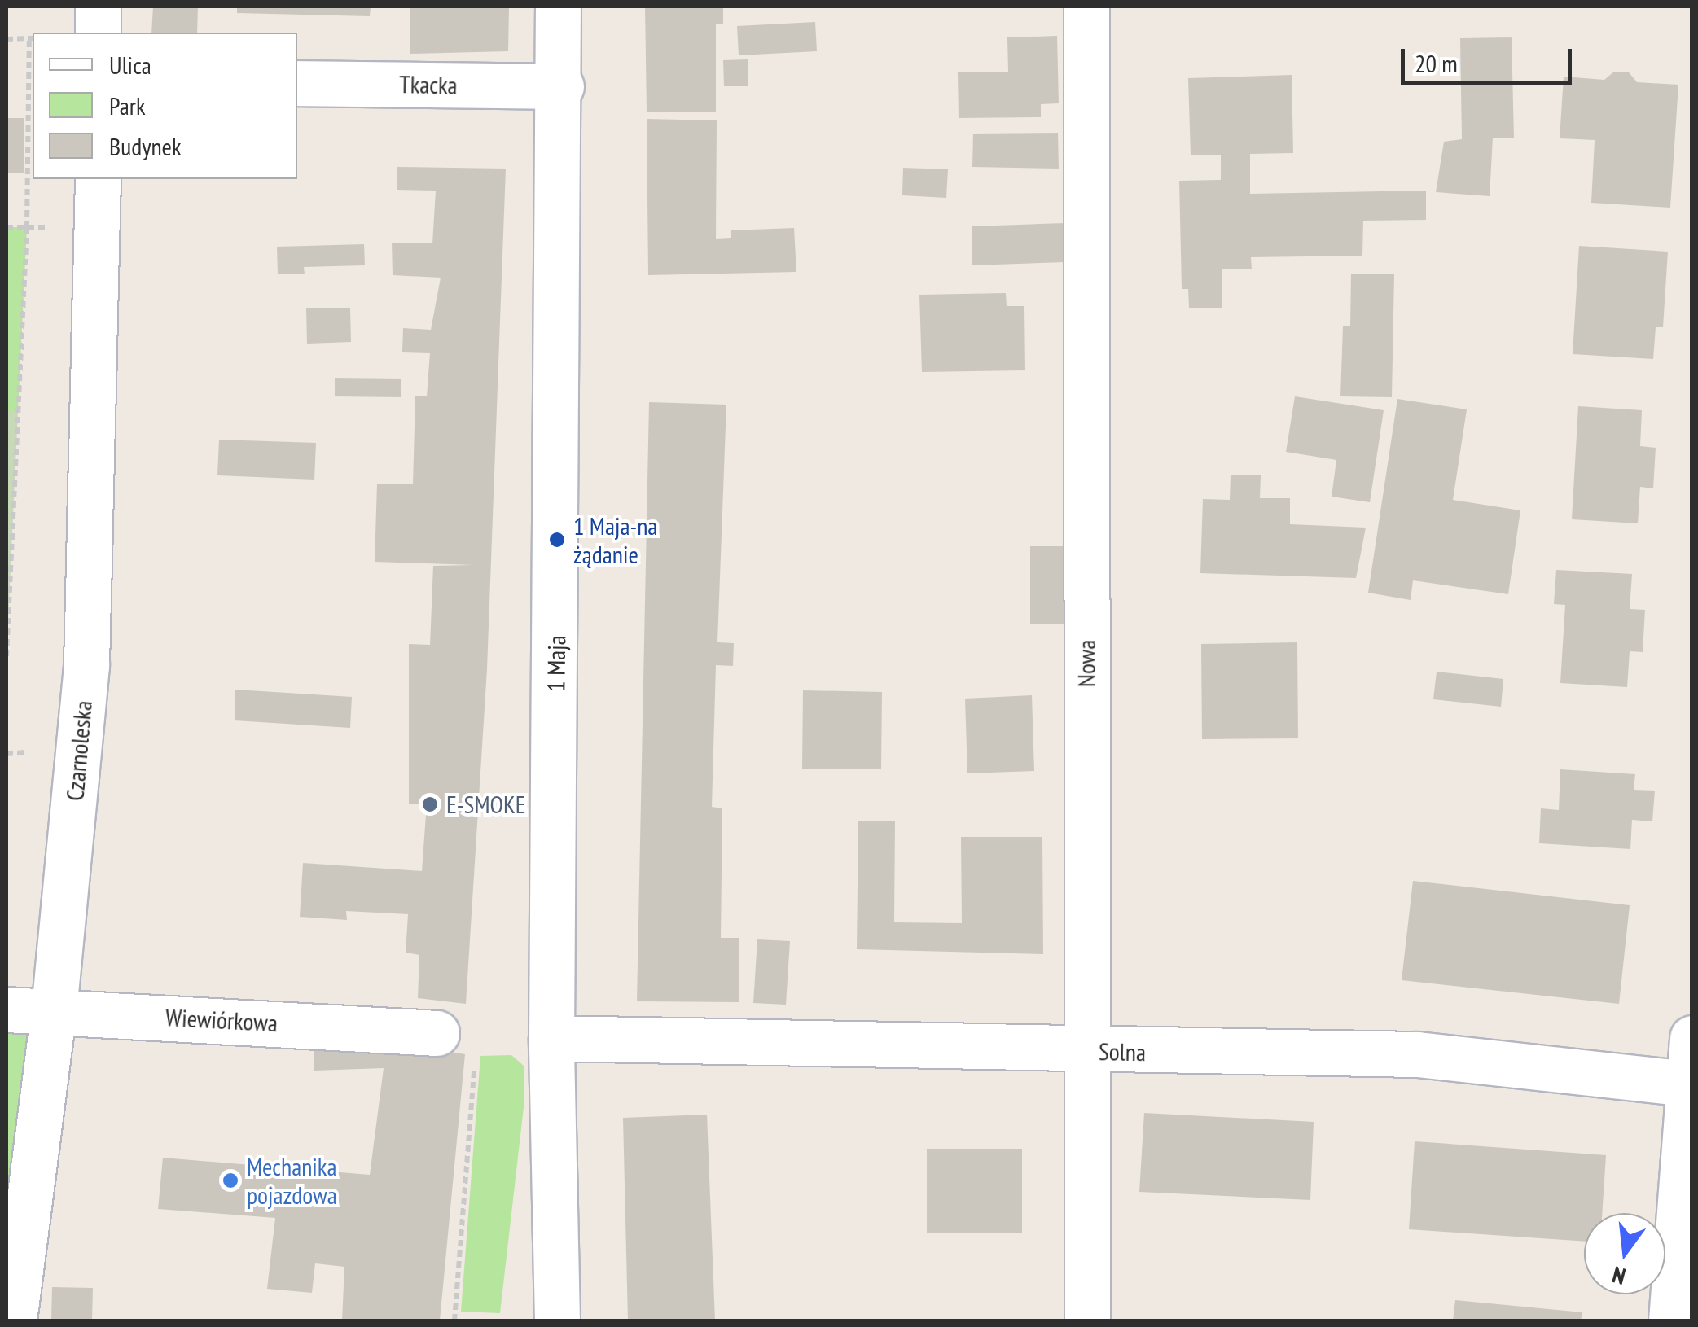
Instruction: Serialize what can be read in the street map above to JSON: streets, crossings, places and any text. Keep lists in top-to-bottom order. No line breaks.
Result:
{"streets":{"street":["Tkacka","1 Maja","Nowa","Czarnoleska","Wiewiórkowa","Solna"]},"crossings":[["Tkacka","1 Maja"],["1 Maja","Solna"],["Nowa","Solna"],["Czarnoleska","Wiewiórkowa"]],"places":["1 Maja-na żądanie","E-SMOKE","Mechanika pojazdowa"],"legend":["Ulica","Park","Budynek"],"scale_bar":"20 m","north":"bottom"}
